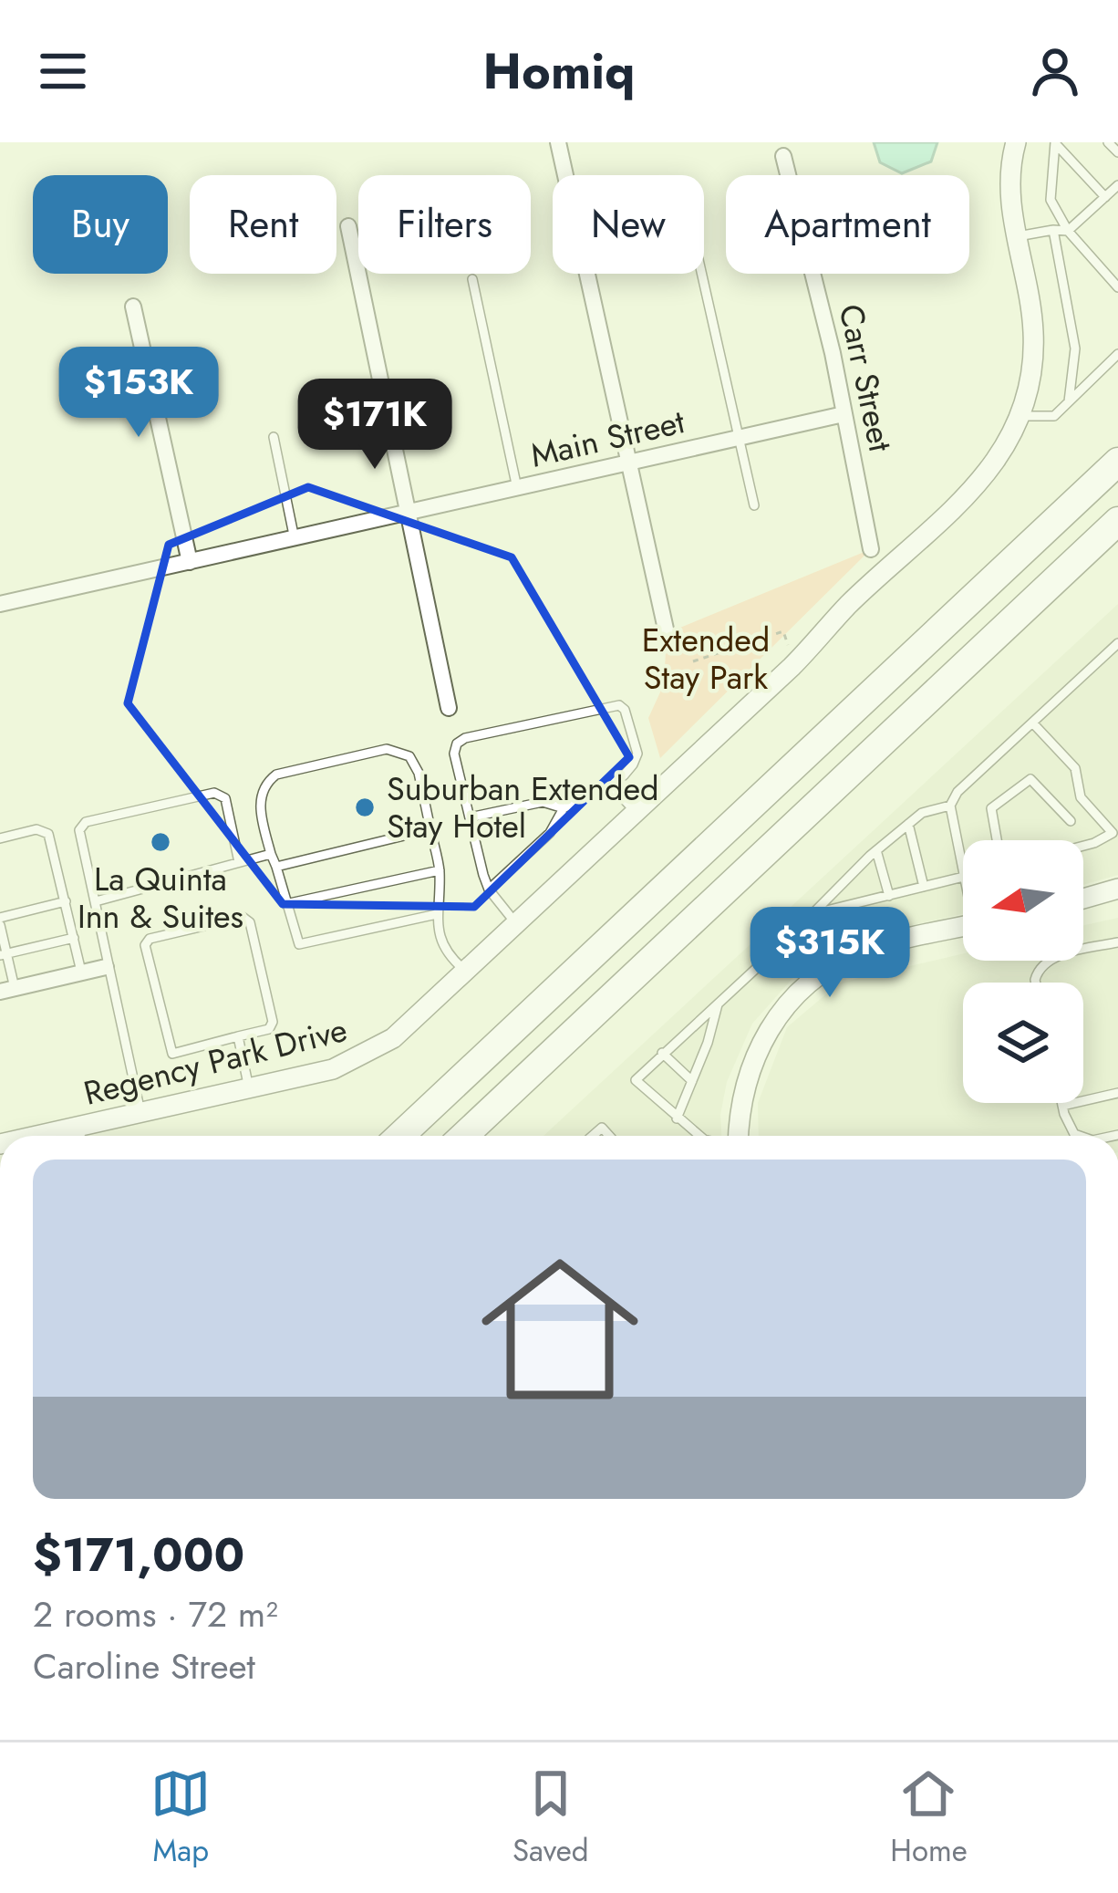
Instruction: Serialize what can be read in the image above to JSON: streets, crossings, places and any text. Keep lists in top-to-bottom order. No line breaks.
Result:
{"streets":{"street":["Carr Street","Main Street","Regency Park Drive"]},"crossings":[["Carr Street","Main Street"]],"parks":["Extended Stay Park"],"places":["Suburban Extended Stay Hotel","La Quinta Inn & Suites"],"north":"left","page":{"header":"Homiq","chip":["Buy","Rent","Filters","New","Apartment"],"price":["$153K","$171K","$315K"],"list":[{"name":"$171,000","note":"2 rooms · 72 m² · Caroline Street"}],"tabs":["Map","Saved","Home"]}}
